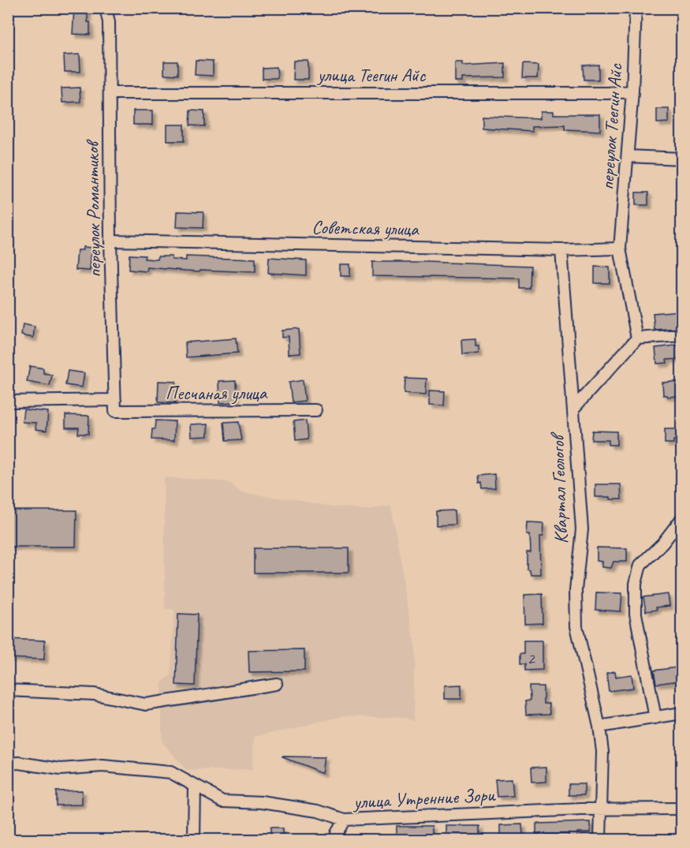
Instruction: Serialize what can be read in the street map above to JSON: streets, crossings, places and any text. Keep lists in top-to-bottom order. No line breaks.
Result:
{"streets":{"street":["улица Теегин Айс","переулок Теегин Айс","переулок Романтиков","Советская улица","Песчаная улица","Квартал Геологов","улица Утренние Зори"]},"crossings":[["улица Теегин Айс","переулок Теегин Айс"],["улица Теегин Айс","переулок Романтиков"],["переулок Теегин Айс","Советская улица"],["переулок Романтиков","Советская улица"],["переулок Романтиков","Песчаная улица"],["Советская улица","Квартал Геологов"],["Квартал Геологов","улица Утренние Зори"]],"house_numbers":["2"]}
